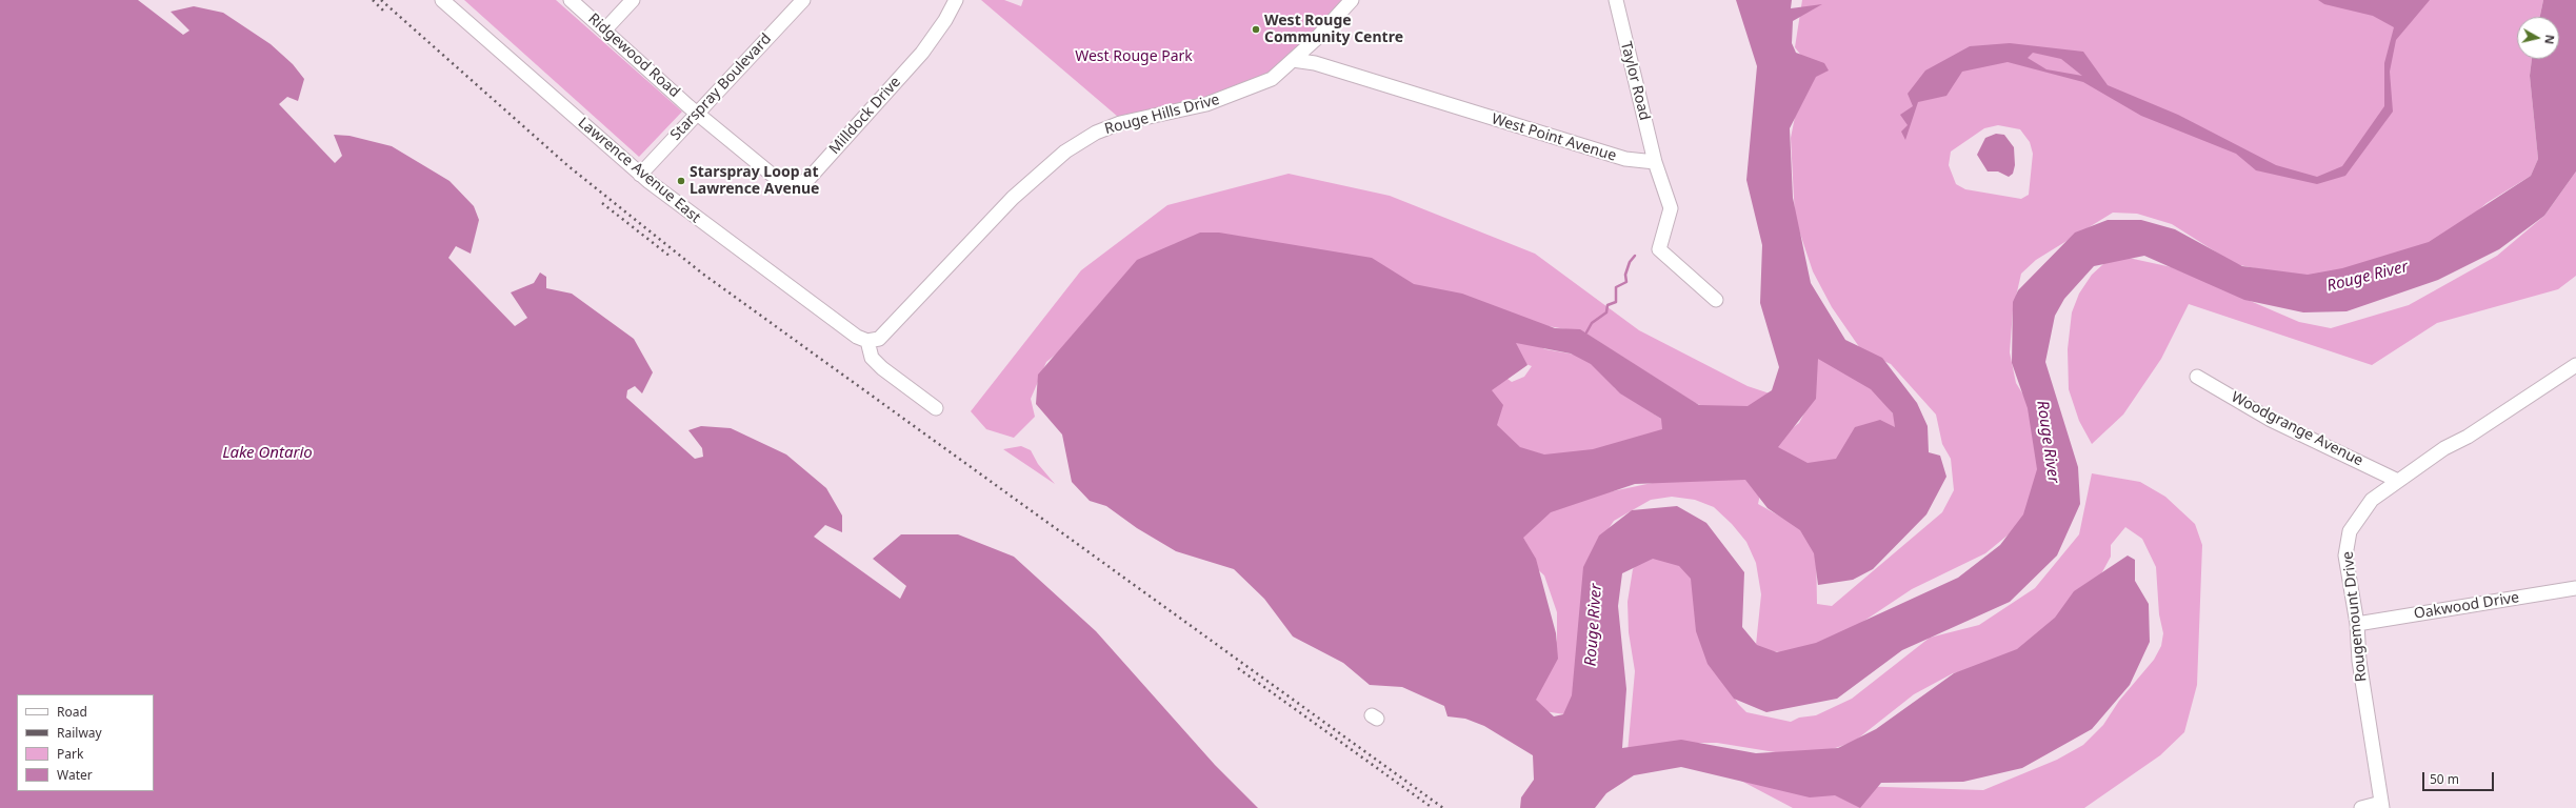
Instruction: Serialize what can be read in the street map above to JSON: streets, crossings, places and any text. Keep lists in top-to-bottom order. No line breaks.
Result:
{"streets":{"street":["Ridgewood Road","Taylor Road","Starspray Boulevard","Rouge Hills Drive","Milldock Drive","West Point Avenue","Lawrence Avenue East","Woodgrange Avenue","Oakwood Drive","Rougemount Drive"]},"crossings":[["Ridgewood Road","Starspray Boulevard"],["Ridgewood Road","Milldock Drive"],["Taylor Road","West Point Avenue"],["Starspray Boulevard","Milldock Drive"],["Starspray Boulevard","Lawrence Avenue East"],["Rouge Hills Drive","West Point Avenue"],["Rouge Hills Drive","Lawrence Avenue East"],["Woodgrange Avenue","Rougemount Drive"],["Oakwood Drive","Rougemount Drive"]],"water":["Rouge River","Lake Ontario"],"parks":["West Rouge Park"],"places":["West Rouge Community Centre","Starspray Loop at Lawrence Avenue"],"legend":["Road","Railway","Park","Water"],"scale_bar":"50 m","north":"right"}
